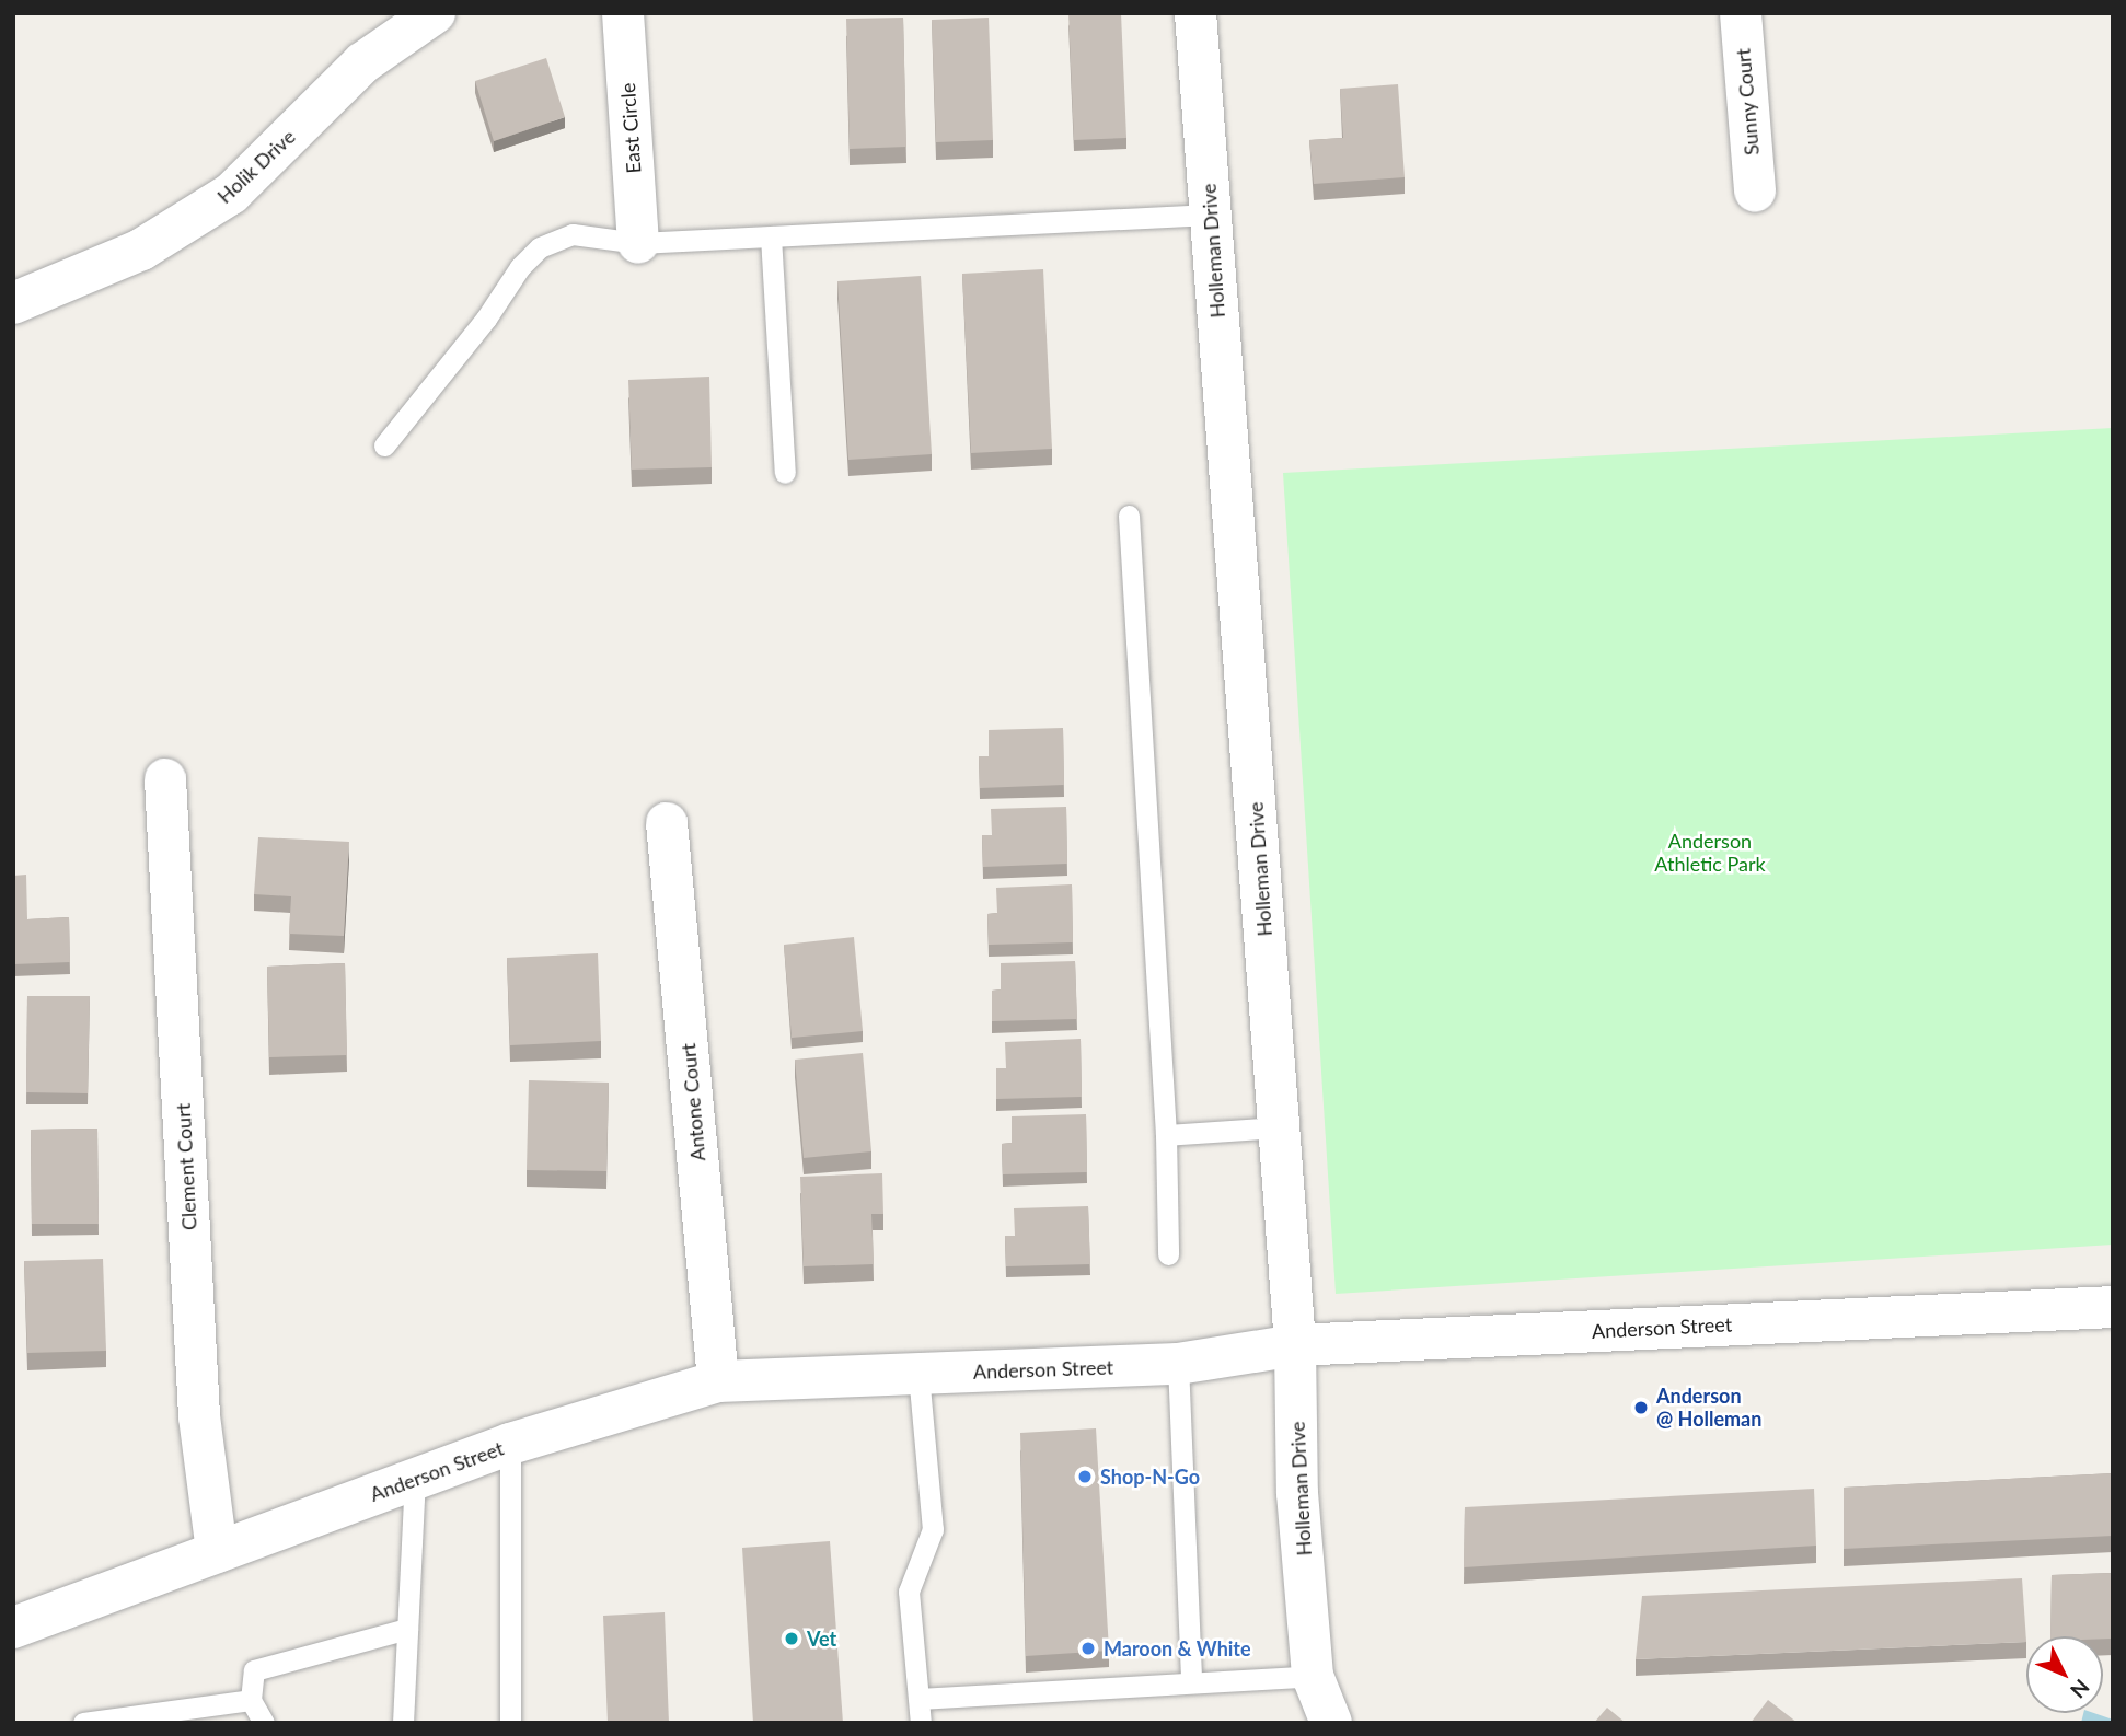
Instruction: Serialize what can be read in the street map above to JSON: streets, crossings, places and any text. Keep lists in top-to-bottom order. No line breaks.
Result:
{"streets":{"street":["Sunny Court","East Circle","Holik Drive","Holleman Drive","Antone Court","Clement Court","Anderson Street"]},"crossings":[["Holleman Drive","Anderson Street"],["Antone Court","Anderson Street"],["Clement Court","Anderson Street"]],"parks":["Anderson Athletic Park"],"places":["Anderson @ Holleman","Shop-N-Go","Vet","Maroon & White"],"north":"bottom right"}
